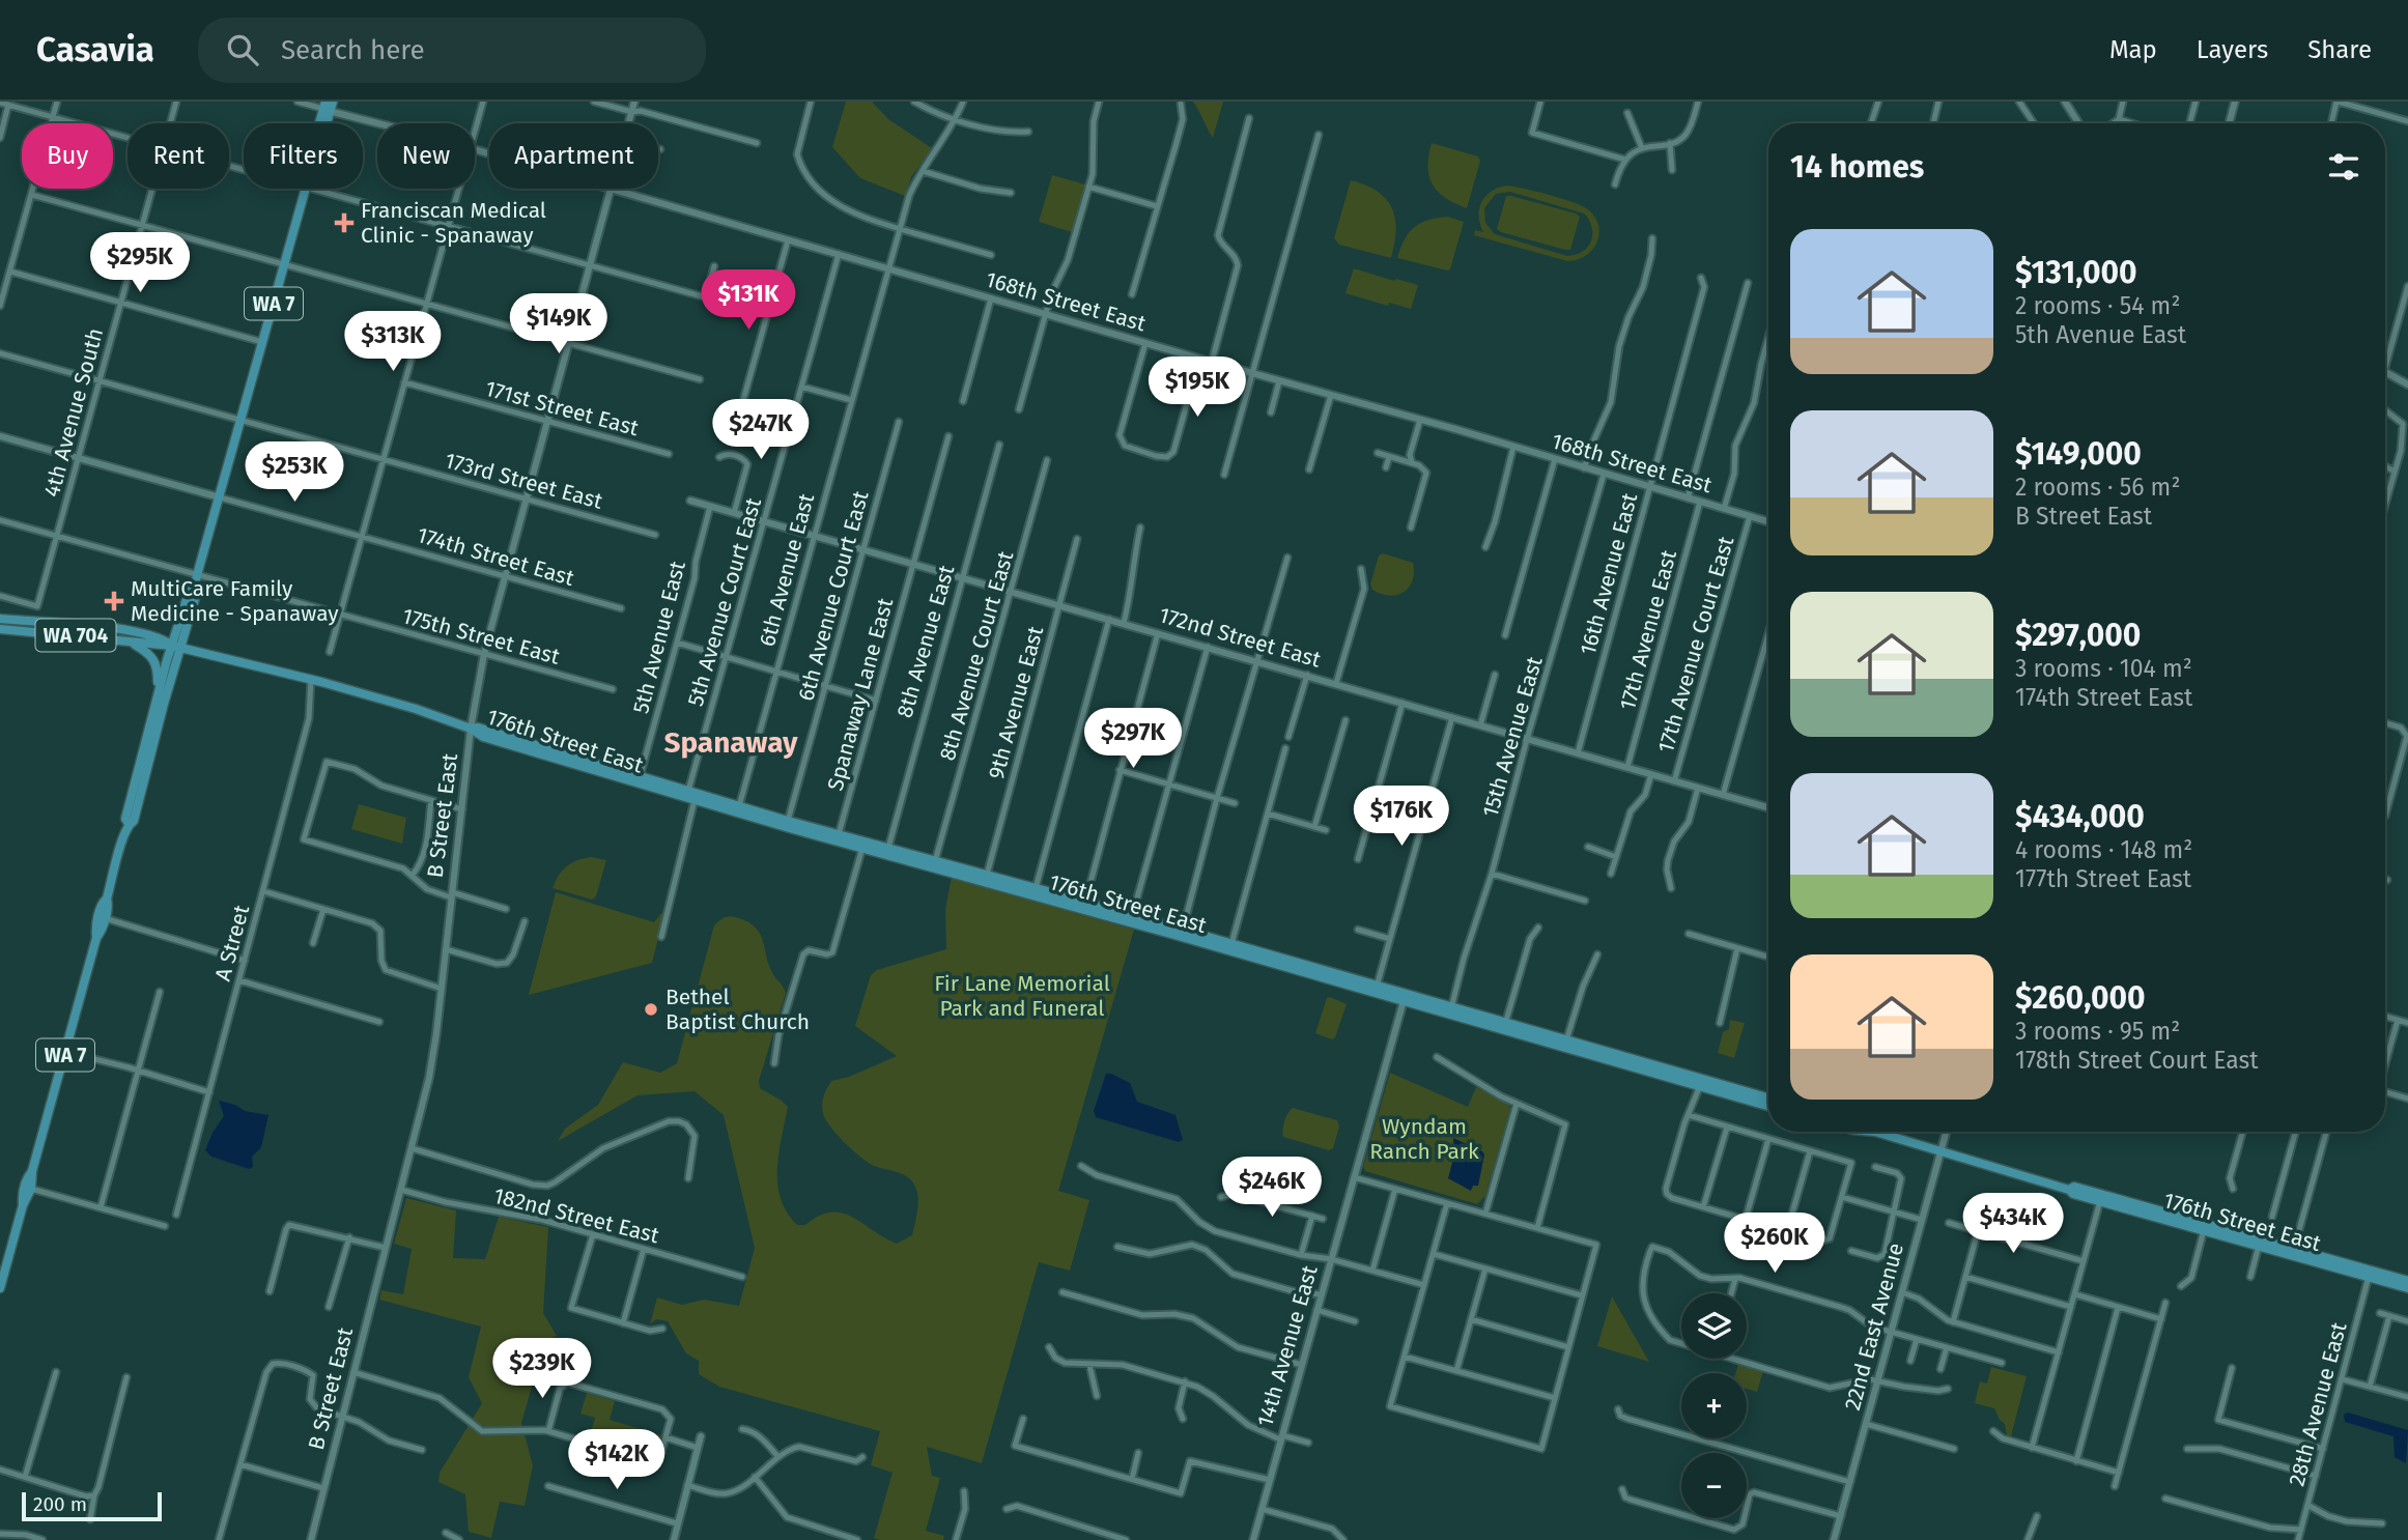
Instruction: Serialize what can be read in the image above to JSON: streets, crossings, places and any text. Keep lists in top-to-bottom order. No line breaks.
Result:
{"streets":{"main road":["WA 7","WA 704","176th Street East"],"street":["168th Street East","171st Street East","4th Avenue South","173rd Street East","174th Street East","6th Avenue East","16th Avenue East","6th Avenue Court East","5th Avenue Court East","17th Avenue East","175th Street East","5th Avenue East","172nd Street East","8th Avenue East","17th Avenue Court East","8th Avenue Court East","Spanaway Lane East","9th Avenue East","15th Avenue East","B Street East","A Street","182nd Street East","22nd East Avenue","14th Avenue East","28th Avenue East"]},"crossings":[["168th Street East","WA 7"],["168th Street East","6th Avenue East"],["168th Street East","16th Avenue East"],["168th Street East","5th Avenue Court East"],["168th Street East","17th Avenue East"],["168th Street East","17th Avenue Court East"],["168th Street East","15th Avenue East"],["168th Street East","B Street East"],["WA 7","173rd Street East"],["WA 7","174th Street East"],["WA 7","WA 704"],["WA 7","175th Street East"],["WA 7","176th Street East"],["171st Street East","B Street East"],["4th Avenue South","173rd Street East"],["4th Avenue South","175th Street East"],["173rd Street East","B Street East"],["174th Street East","B Street East"],["6th Avenue East","172nd Street East"],["6th Avenue East","176th Street East"],["16th Avenue East","172nd Street East"],["6th Avenue Court East","172nd Street East"],["6th Avenue Court East","176th Street East"],["5th Avenue Court East","172nd Street East"],["5th Avenue Court East","176th Street East"],["17th Avenue East","172nd Street East"],["WA 704","176th Street East"],["175th Street East","B Street East"],["5th Avenue East","172nd Street East"],["5th Avenue East","176th Street East"],["172nd Street East","8th Avenue East"],["172nd Street East","17th Avenue Court East"],["172nd Street East","8th Avenue Court East"],["172nd Street East","Spanaway Lane East"],["172nd Street East","9th Avenue East"],["172nd Street East","15th Avenue East"],["8th Avenue East","176th Street East"],["8th Avenue Court East","176th Street East"],["Spanaway Lane East","176th Street East"],["9th Avenue East","176th Street East"],["15th Avenue East","176th Street East"],["176th Street East","B Street East"],["176th Street East","A Street"],["176th Street East","22nd East Avenue"],["176th Street East","14th Avenue East"],["176th Street East","28th Avenue East"],["B Street East","182nd Street East"]],"districts":["Spanaway"],"parks":["Fir Lane Memorial Park and Funeral","Wyndam Ranch Park"],"places":{"health":["Franciscan Medical Clinic - Spanaway","MultiCare Family Medicine - Spanaway"],"other":["Bethel Baptist Church"]},"scale_bar":"200 m","page":{"header":"Casavia","search":"Search here","nav":["Map","Layers","Share"],"chip":["Buy","Rent","Filters","New","Apartment"],"heading":"14 homes","list":[{"name":"$131,000","note":"2 rooms · 54 m² · 5th Avenue East"},{"name":"$149,000","note":"2 rooms · 56 m² · B Street East"},{"name":"$297,000","note":"3 rooms · 104 m² · 174th Street East"},{"name":"$434,000","note":"4 rooms · 148 m² · 177th Street East"},{"name":"$260,000","note":"3 rooms · 95 m² · 178th Street Court East"}],"price":["$295K","$131K","$149K","$313K","$195K","$247K","$253K","$297K","$176K","$246K","$434K","$260K","$239K","$142K"],"map_buttons":["+","−"],"scale":"200 m"}}
